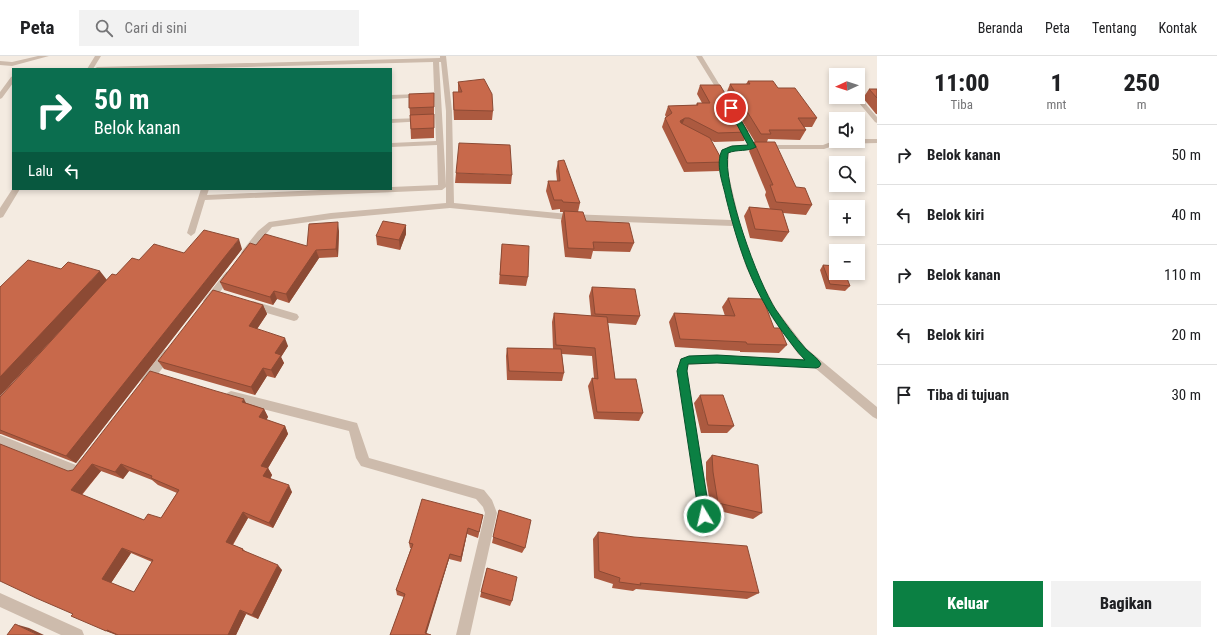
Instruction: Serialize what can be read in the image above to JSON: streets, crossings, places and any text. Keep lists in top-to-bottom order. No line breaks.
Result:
{"north":"left","page":{"header":"Peta","search":"Cari di sini","nav":["Beranda","Peta","Tentang","Kontak"],"eta":["11:00","Tiba","1","mnt","250","m"],"map_buttons":["+","−"],"turn":["50 m","Belok kanan"],"list":[{"name":"Belok kanan","value":"50 m"},{"name":"Belok kiri","value":"40 m"},{"name":"Belok kanan","value":"110 m"},{"name":"Belok kiri","value":"20 m"},{"name":"Tiba di tujuan","value":"30 m"}],"then":"Lalu","buttons":["Keluar","Bagikan"]}}
